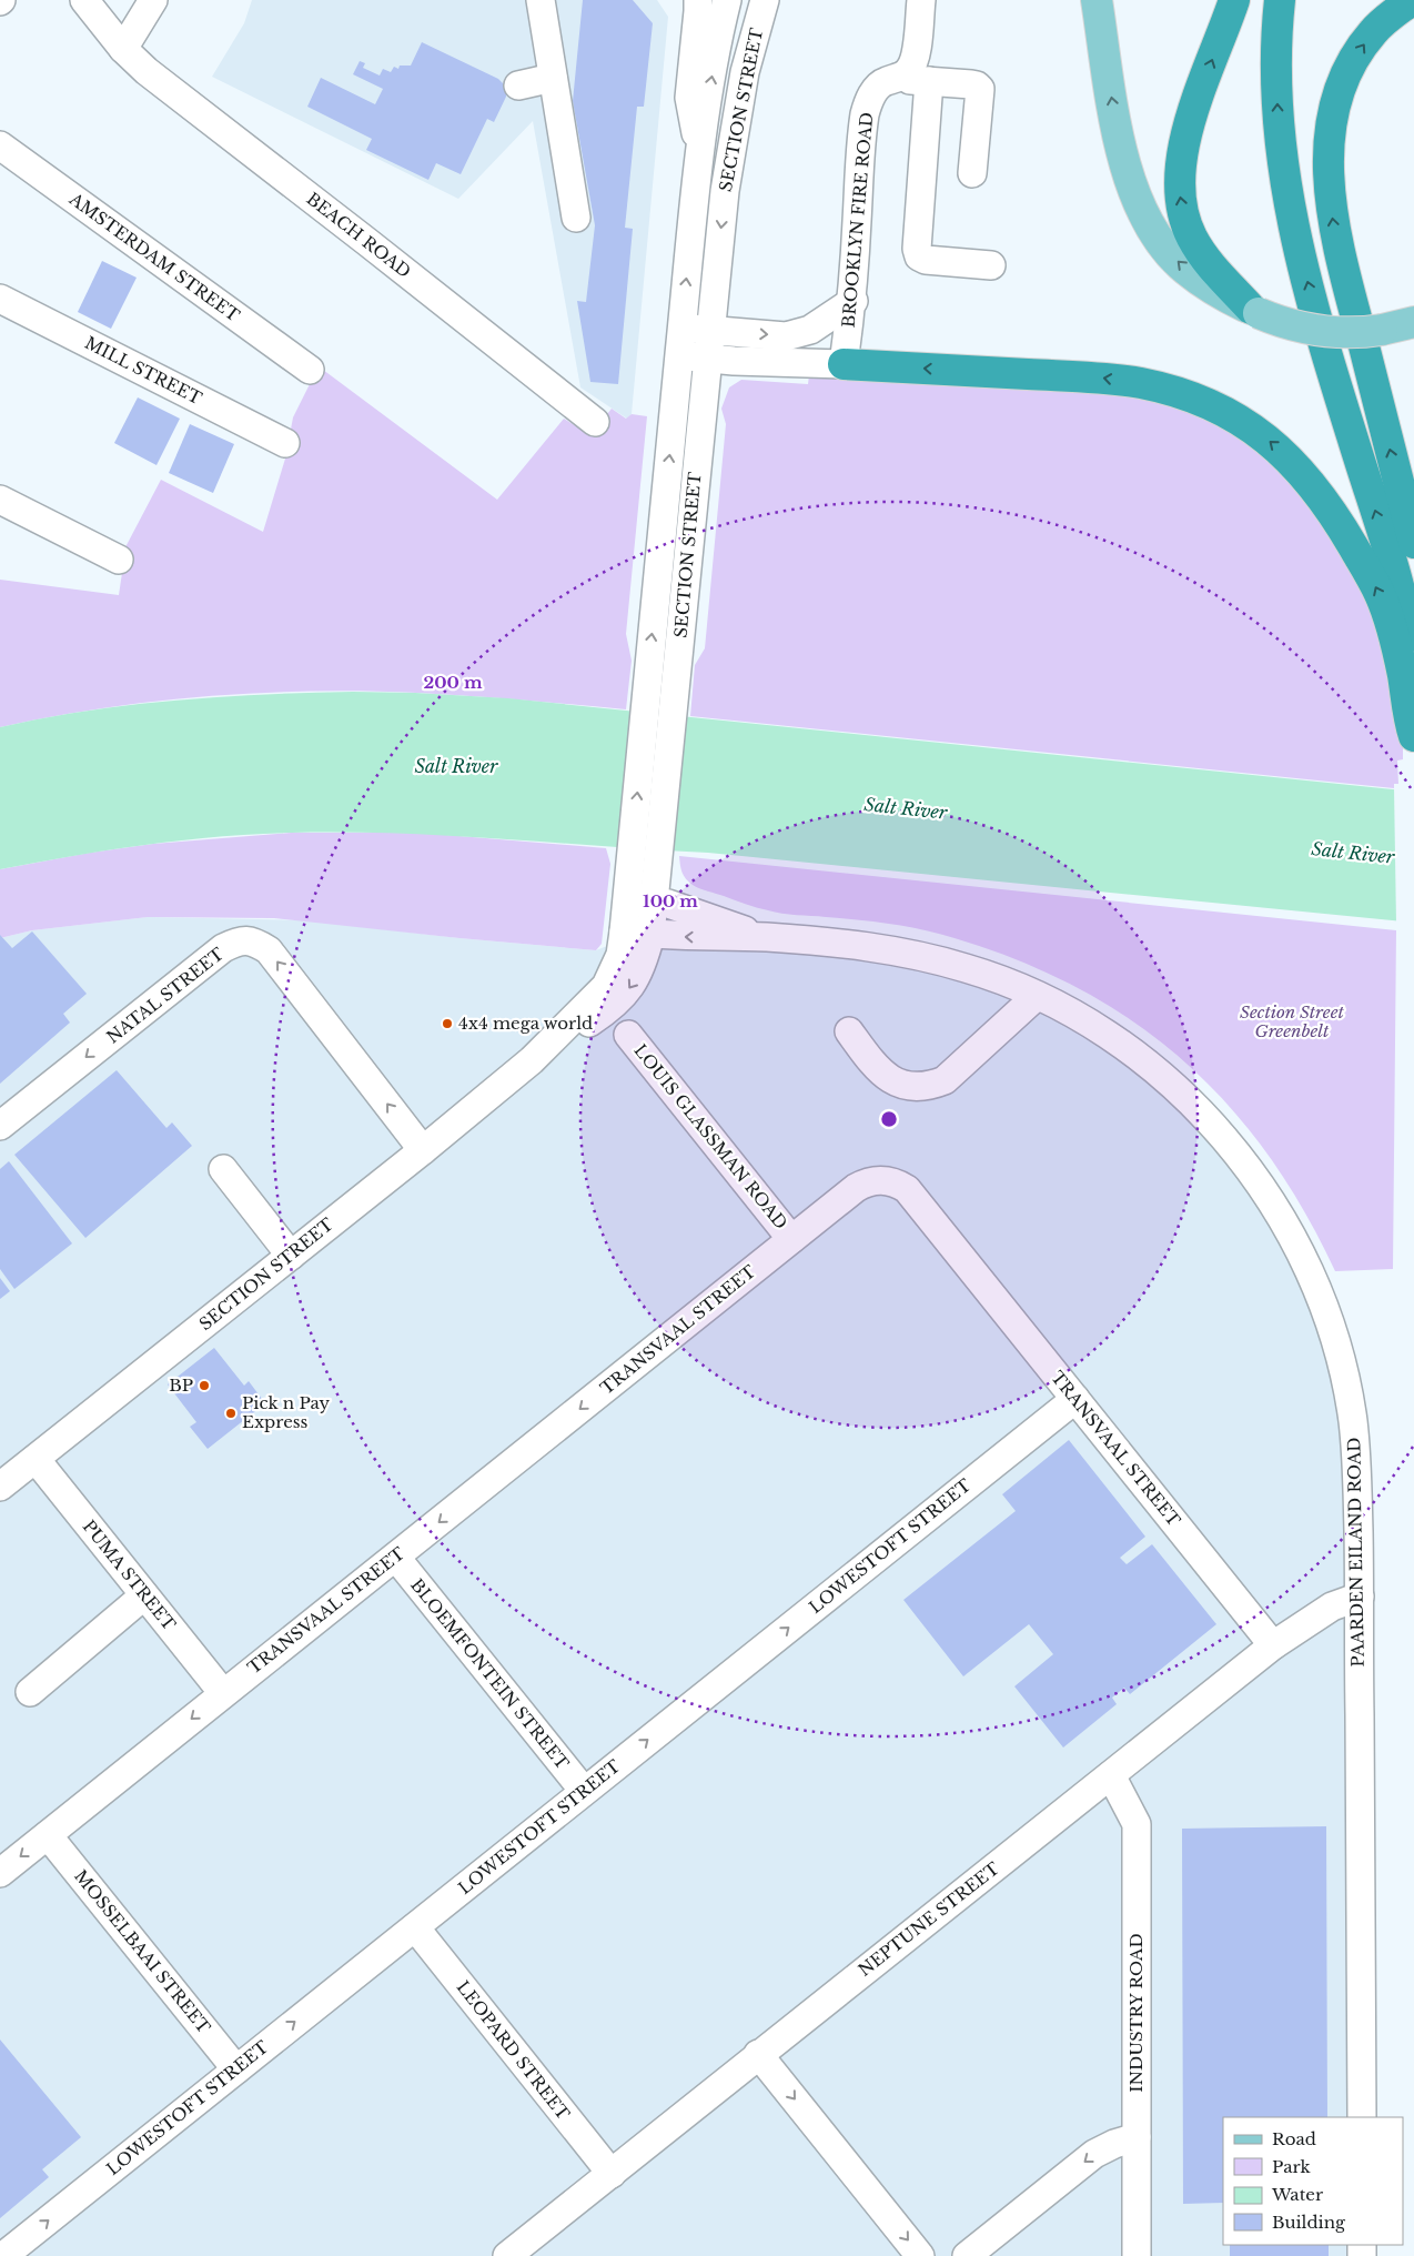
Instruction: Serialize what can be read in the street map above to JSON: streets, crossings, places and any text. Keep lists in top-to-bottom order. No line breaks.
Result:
{"streets":{"street":["SECTION STREET","BROOKLYN FIRE ROAD","BEACH ROAD","AMSTERDAM STREET","MILL STREET","NATAL STREET","LOUIS GLASSMAN ROAD","TRANSVAAL STREET","LOWESTOFT STREET","PAARDEN EILAND ROAD","PUMA STREET","BLOEMFONTEIN STREET","NEPTUNE STREET","MOSSELBAAI STREET","INDUSTRY ROAD","LEOPARD STREET"]},"crossings":[["SECTION STREET","NATAL STREET"],["SECTION STREET","PAARDEN EILAND ROAD"],["SECTION STREET","PUMA STREET"],["LOUIS GLASSMAN ROAD","TRANSVAAL STREET"],["TRANSVAAL STREET","LOWESTOFT STREET"],["TRANSVAAL STREET","PUMA STREET"],["TRANSVAAL STREET","BLOEMFONTEIN STREET"],["TRANSVAAL STREET","NEPTUNE STREET"],["TRANSVAAL STREET","MOSSELBAAI STREET"],["LOWESTOFT STREET","BLOEMFONTEIN STREET"],["LOWESTOFT STREET","MOSSELBAAI STREET"],["LOWESTOFT STREET","LEOPARD STREET"],["PAARDEN EILAND ROAD","NEPTUNE STREET"],["NEPTUNE STREET","INDUSTRY ROAD"],["NEPTUNE STREET","LEOPARD STREET"]],"one_way":["TRANSVAAL STREET","LOWESTOFT STREET"],"water":["Salt River"],"parks":["Section Street Greenbelt"],"places":["4x4 mega world","BP","Pick n Pay Express"],"legend":["Road","Park","Water","Building"],"rings":["200 m","100 m"]}
